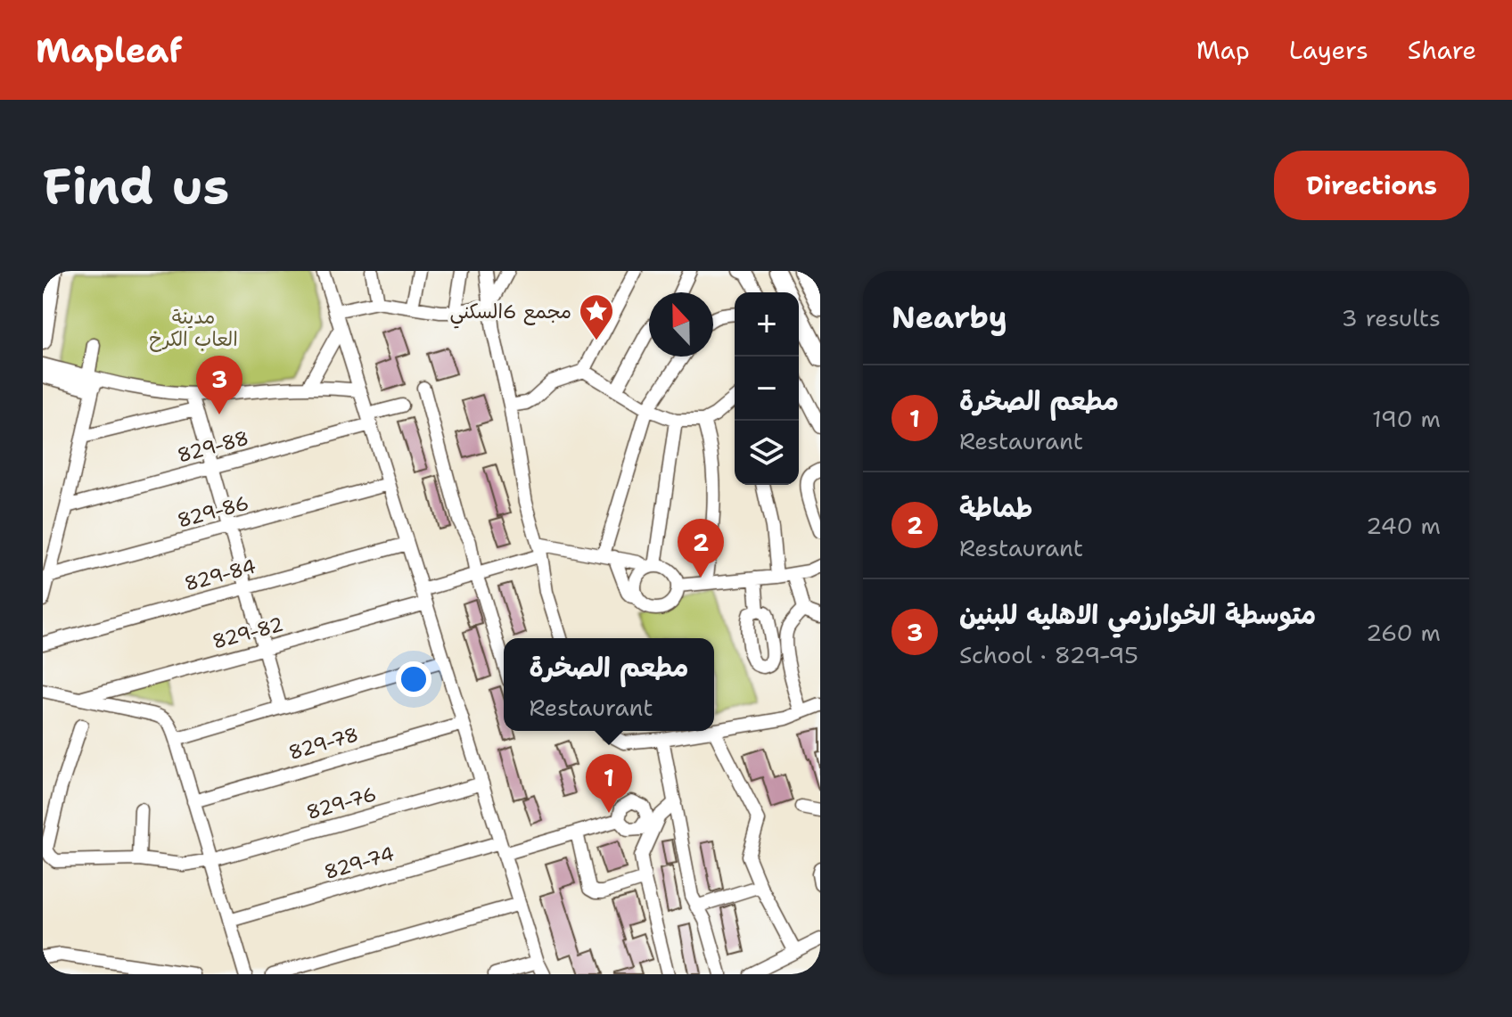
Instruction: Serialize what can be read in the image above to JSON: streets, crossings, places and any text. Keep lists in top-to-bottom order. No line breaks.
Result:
{"streets":{"street":["829-88","829-86","829-84","829-82","829-78","829-76","829-74"]},"parks":["مدينة العاب الكرخ"],"places":{"place":["مجمع 6السكني"]},"north":"top","page":{"header":"Mapleaf","nav":["Map","Layers","Share"],"buttons":"Directions","title":"Find us","heading":["Nearby","3 results"],"map_buttons":["+","−"],"pins":["3","2","1"],"list":[{"mark":"1","name":"مطعم الصخرة","note":"Restaurant","value":"190 m"},{"mark":"2","name":"طماطة","note":"Restaurant","value":"240 m"},{"mark":"3","name":"متوسطة الخوارزمي الاهليه للبنين","note":"School · 829-95","value":"260 m"}],"popup":["مطعم الصخرة","Restaurant"]}}
